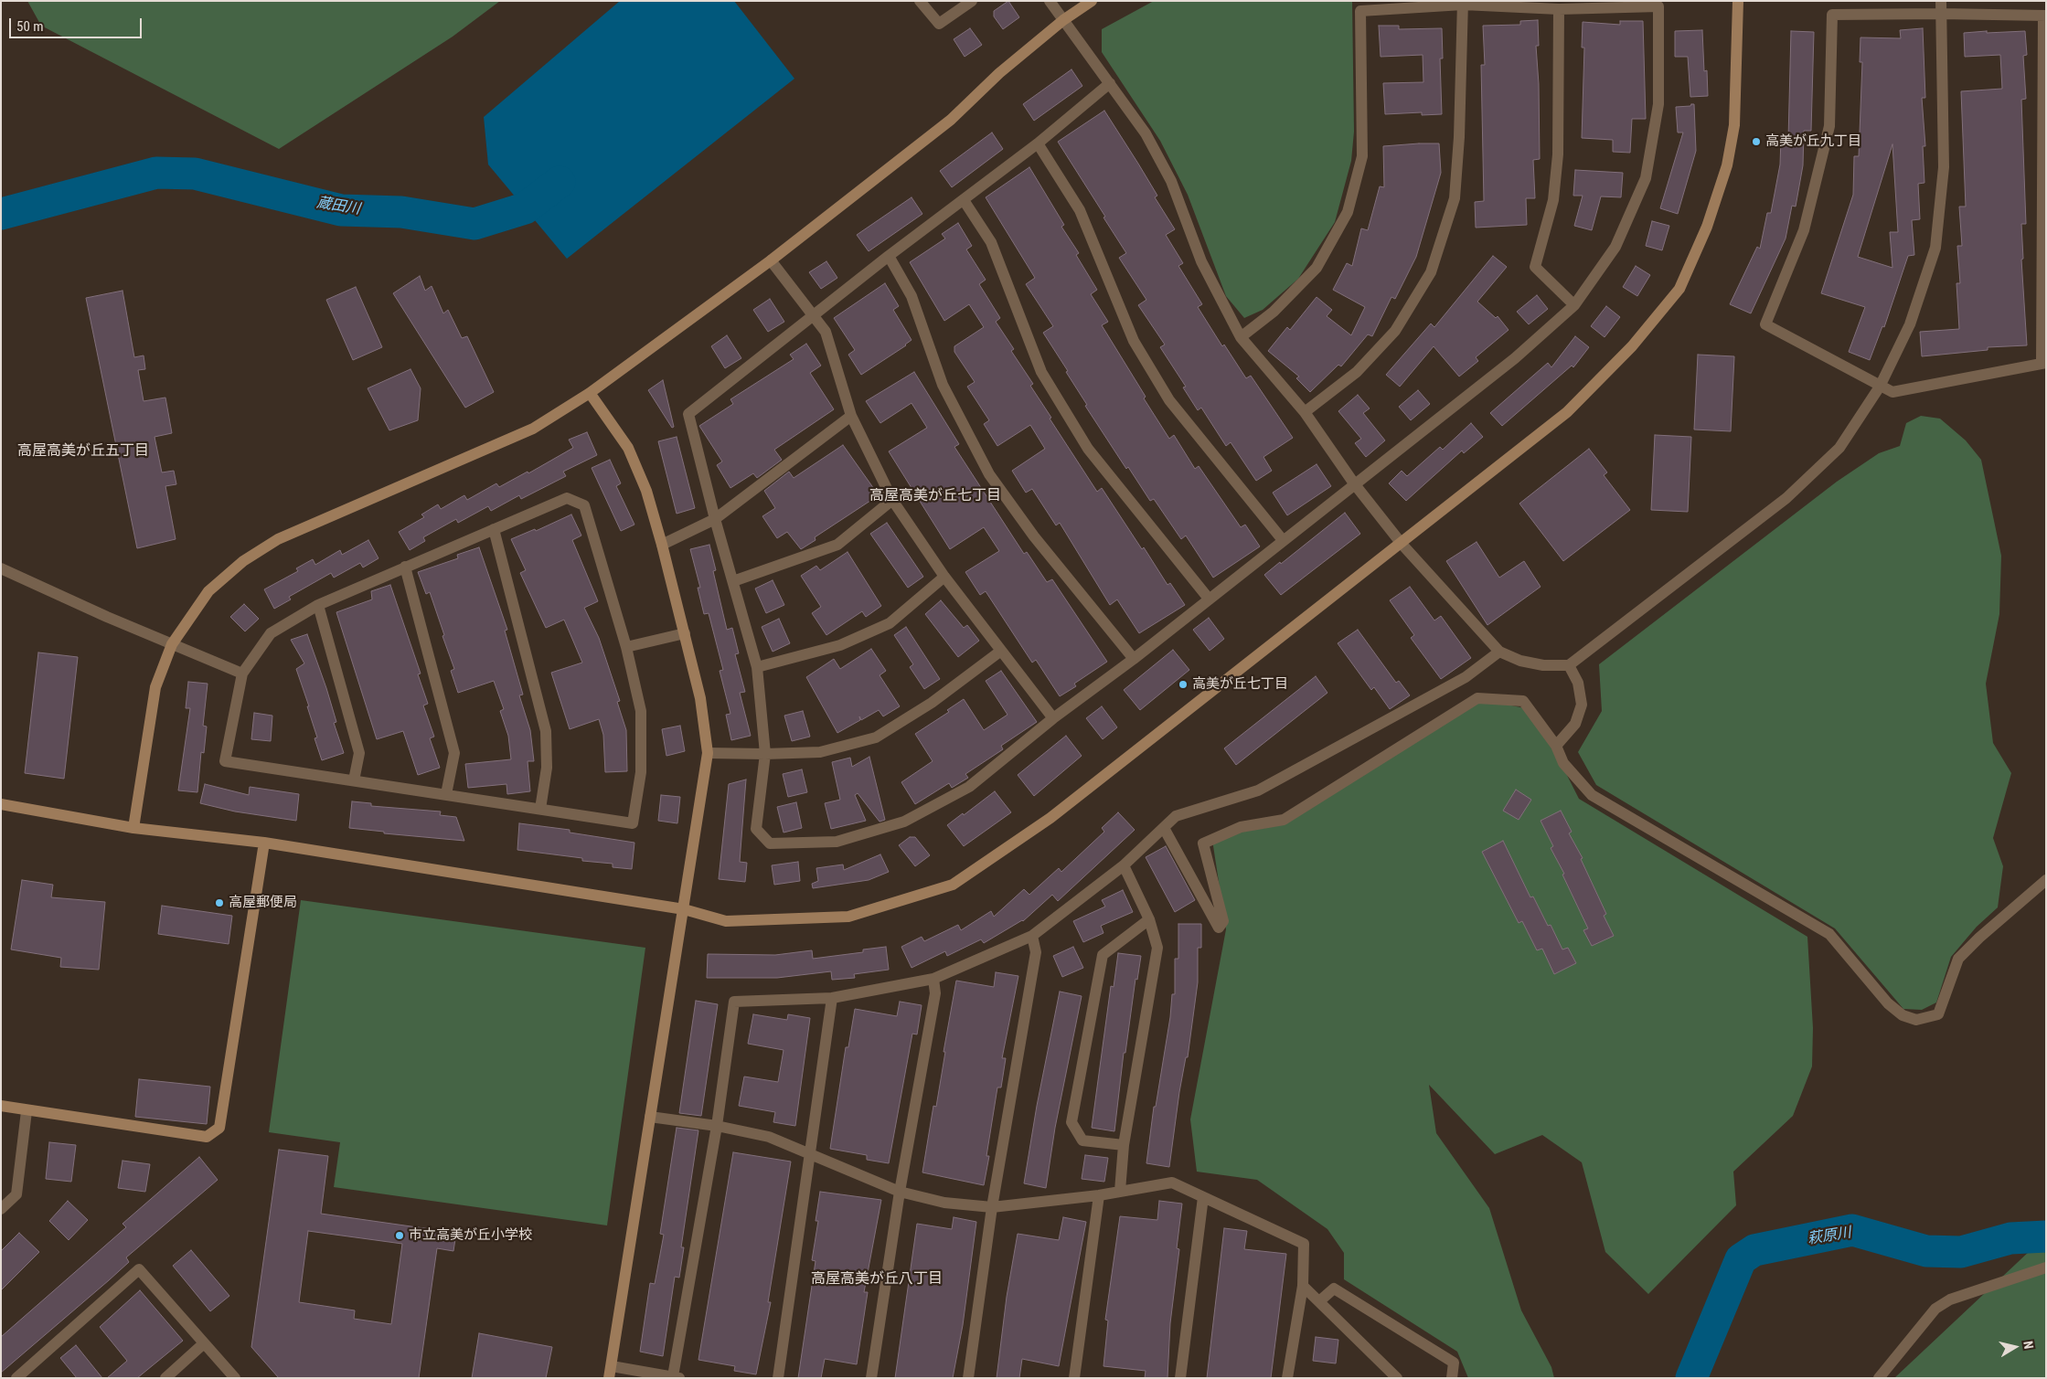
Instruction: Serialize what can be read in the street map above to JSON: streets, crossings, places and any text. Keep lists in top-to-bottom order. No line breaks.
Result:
{"districts":["高屋高美が丘五丁目","高屋高美が丘七丁目","高屋高美が丘八丁目"],"water":["蔵田川","萩原川"],"places":["高美が丘九丁目","高美が丘七丁目","高屋郵便局","市立高美が丘小学校"],"scale_bar":"50 m","north":"right"}
